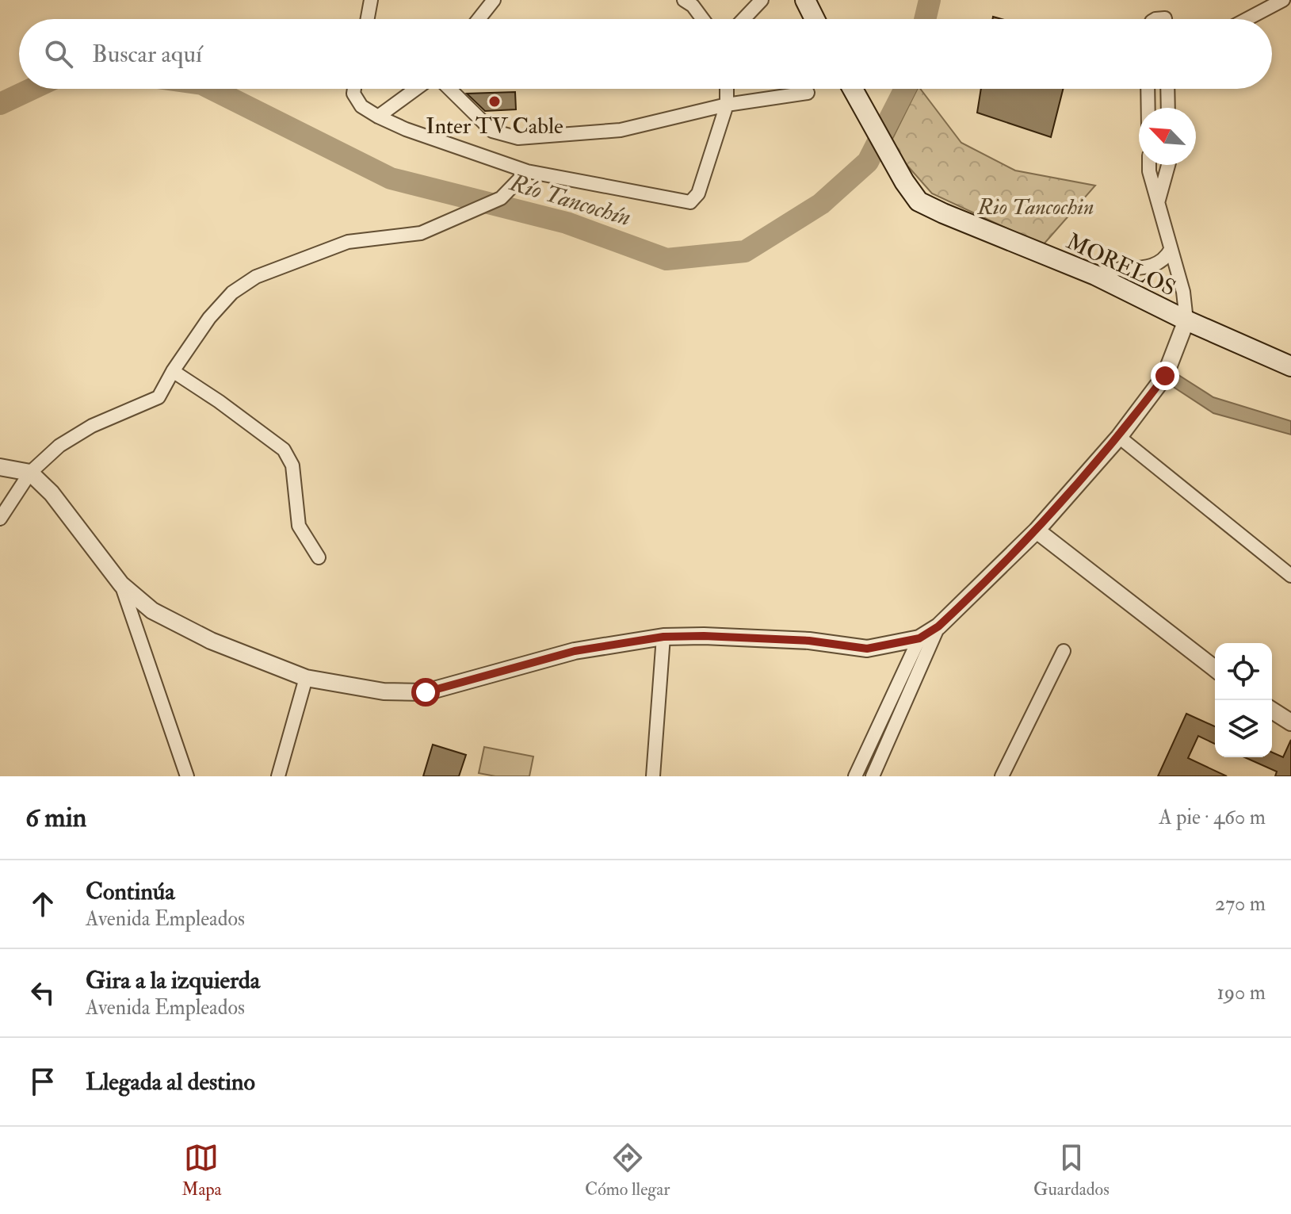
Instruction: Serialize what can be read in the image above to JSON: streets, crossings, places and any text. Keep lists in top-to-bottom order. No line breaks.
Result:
{"streets":{"main road":["MORELOS"]},"water":["Río Tancochín"],"parks":["Rio Tancochin"],"places":["Inter TV Cable"],"north":"top left","page":{"search":"Buscar aquí","heading":["6 min","A pie · 460 m"],"list":[["Continúa","Avenida Empleados","270 m"],["Gira a la izquierda","Avenida Empleados","190 m"],"Llegada al destino"],"nav":["Mapa","Cómo llegar","Guardados"]}}
